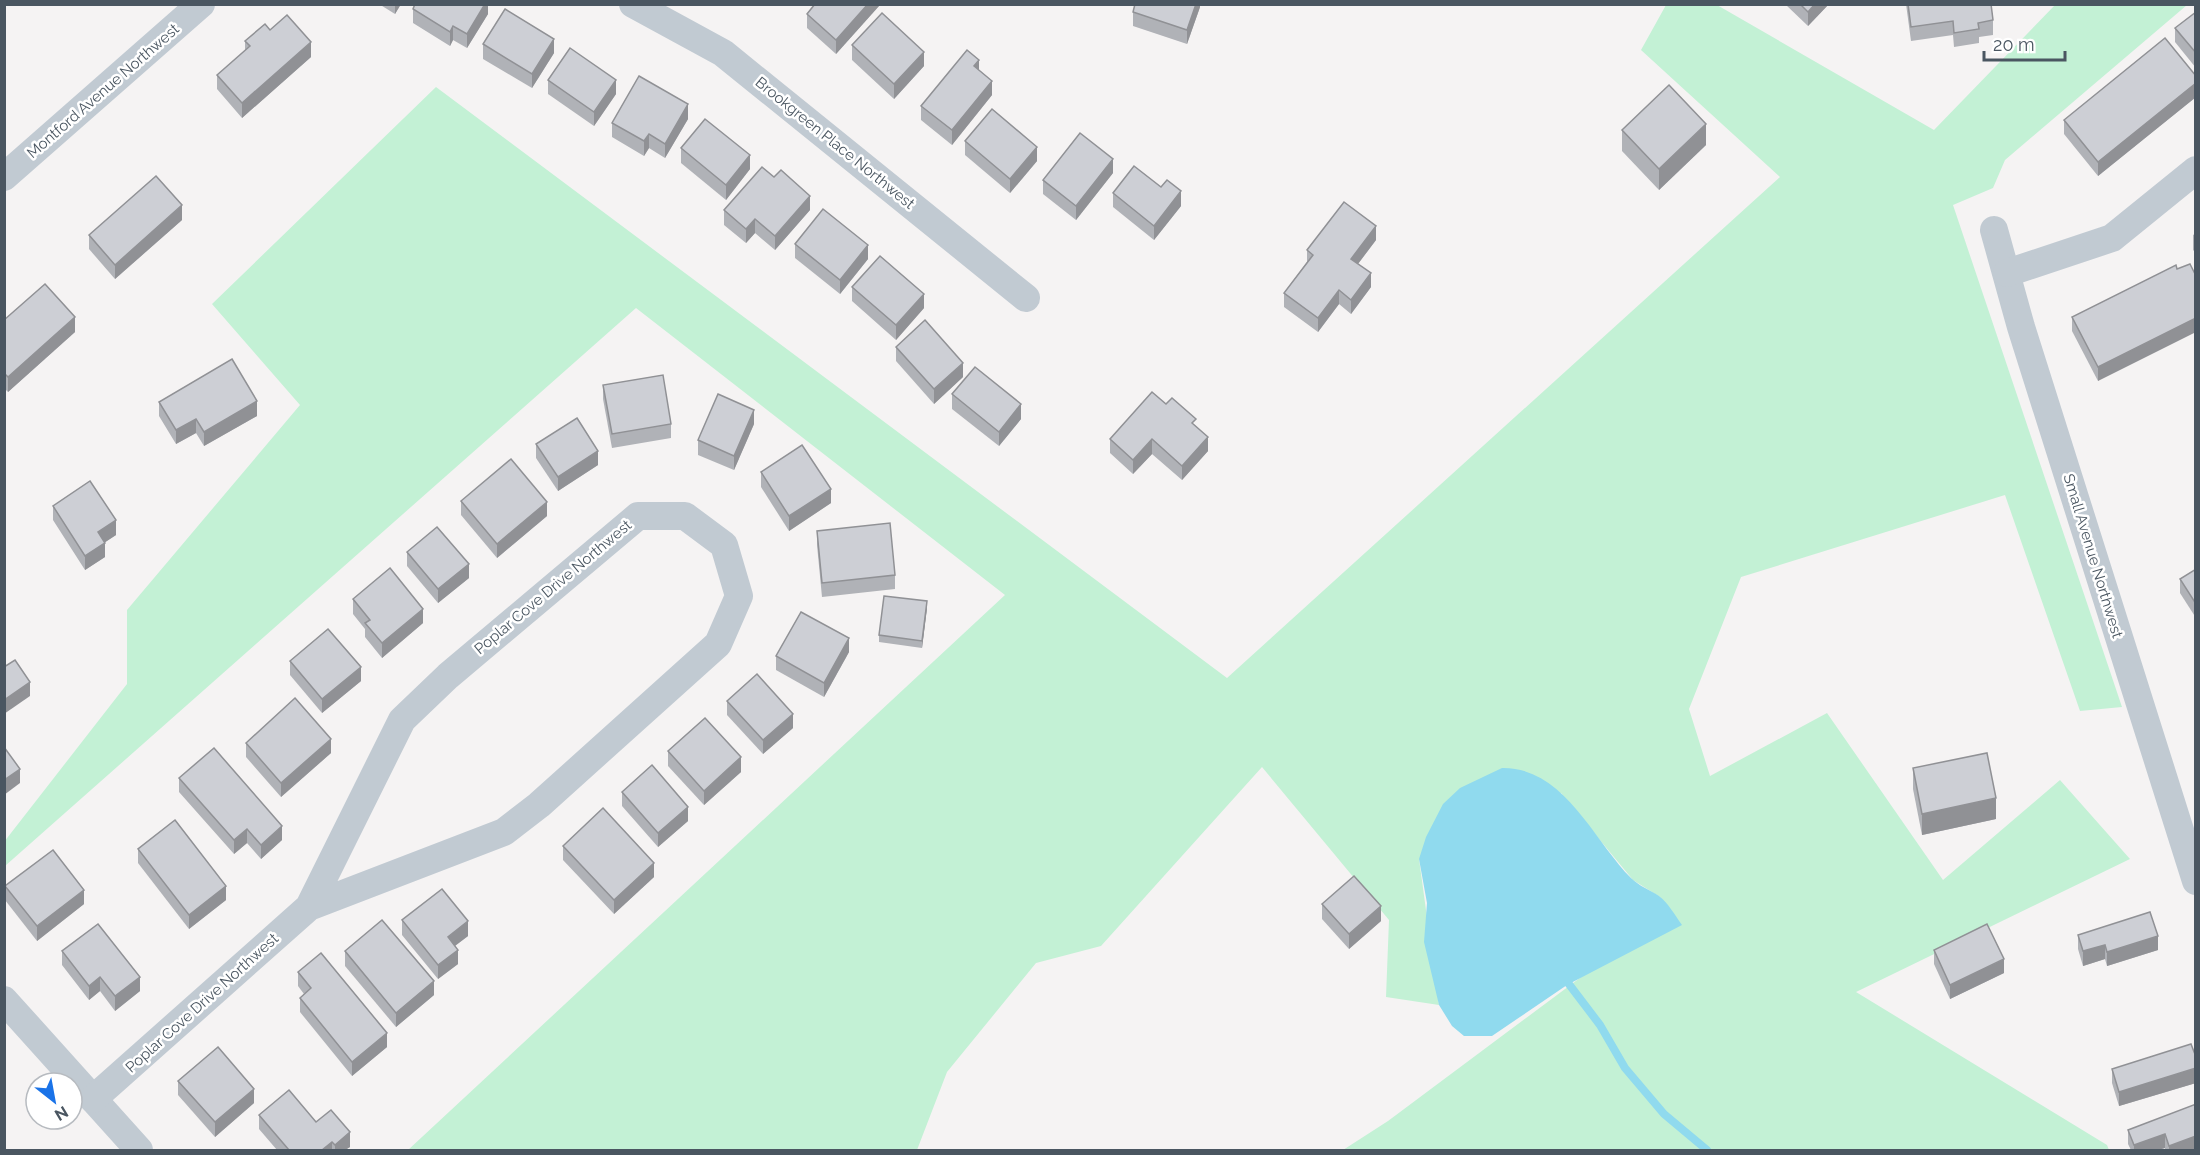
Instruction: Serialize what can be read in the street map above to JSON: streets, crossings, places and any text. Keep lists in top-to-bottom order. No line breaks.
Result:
{"streets":{"street":["Montford Avenue Northwest","Brookgreen Place Northwest","Small Avenue Northwest","Poplar Cove Drive Northwest"]},"scale_bar":"20 m","north":"bottom right"}
